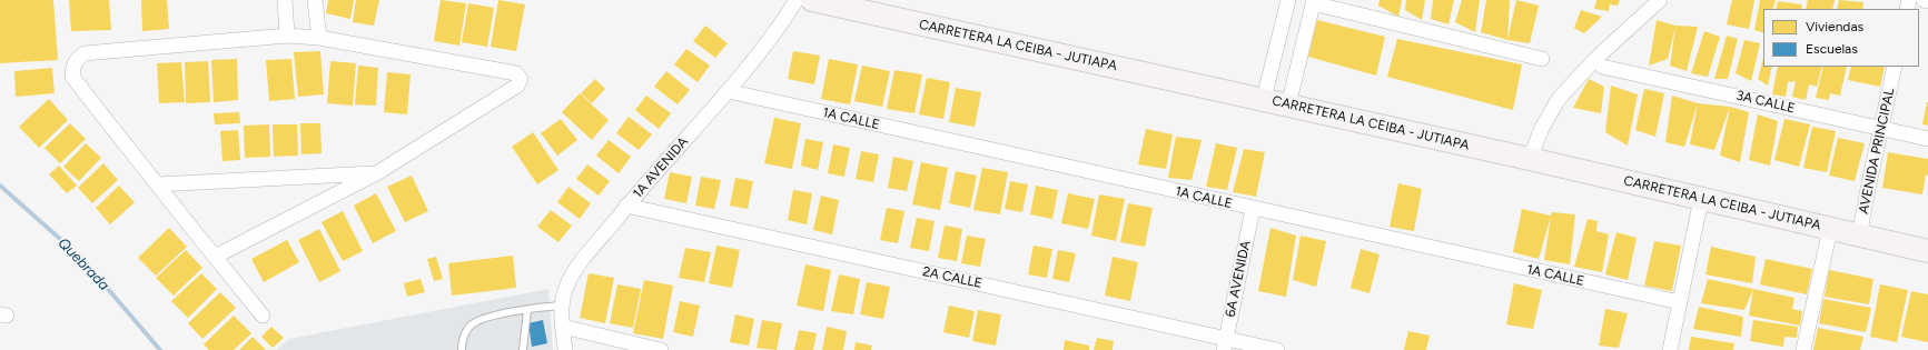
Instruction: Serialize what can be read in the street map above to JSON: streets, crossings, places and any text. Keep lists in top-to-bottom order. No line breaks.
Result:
{"streets":{"main road":["CARRETERA LA CEIBA - JUTIAPA"],"street":["3A CALLE","1A CALLE","AVENIDA PRINCIPAL","1A AVENIDA","2A CALLE","6A AVENIDA"]},"crossings":[["CARRETERA LA CEIBA - JUTIAPA","AVENIDA PRINCIPAL"],["3A CALLE","AVENIDA PRINCIPAL"],["1A CALLE","1A AVENIDA"],["1A CALLE","6A AVENIDA"],["1A AVENIDA","2A CALLE"],["2A CALLE","6A AVENIDA"]],"water":["Quebrada"],"legend":["Viviendas","Escuelas"]}
